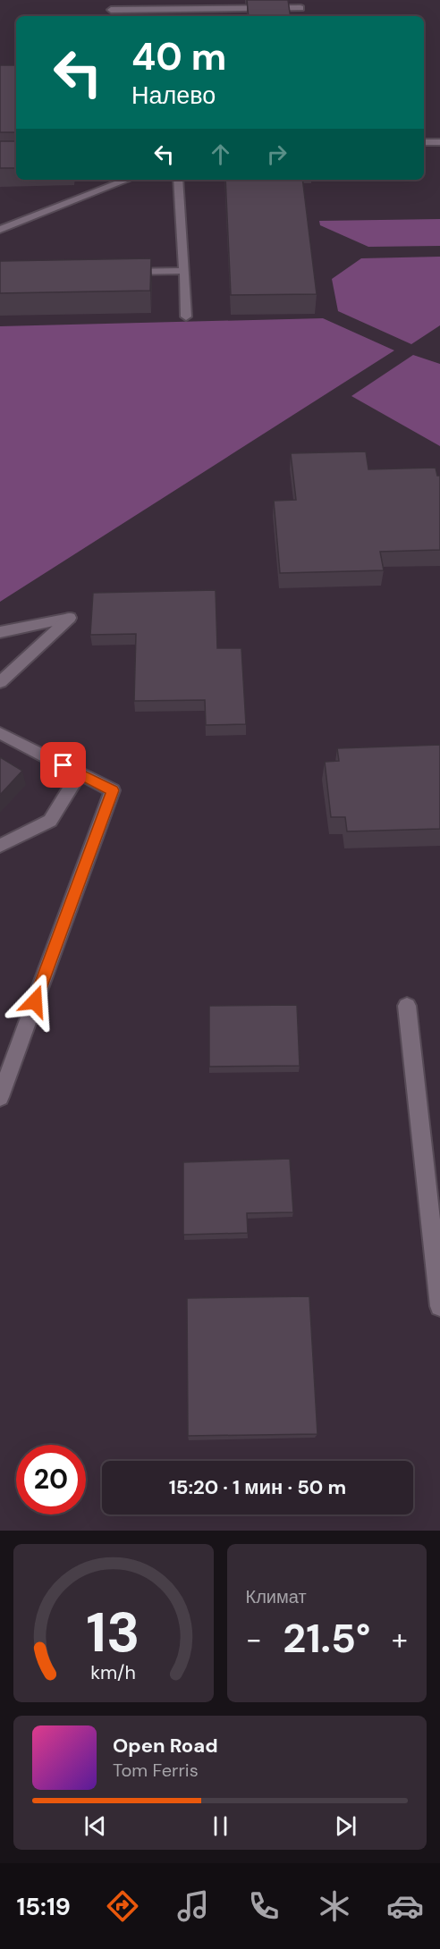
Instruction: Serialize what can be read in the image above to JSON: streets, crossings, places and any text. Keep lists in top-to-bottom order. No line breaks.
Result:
{"page":{"turn":["40 m","Налево"],"limit":"20","trip":"15:20 · 1 мин · 50 m","tile":"Климат","heat":["−","21.5°","+"],"song":["Open Road","Tom Ferris"],"tabs":"15:19","gauge":["13","km/h"]}}
